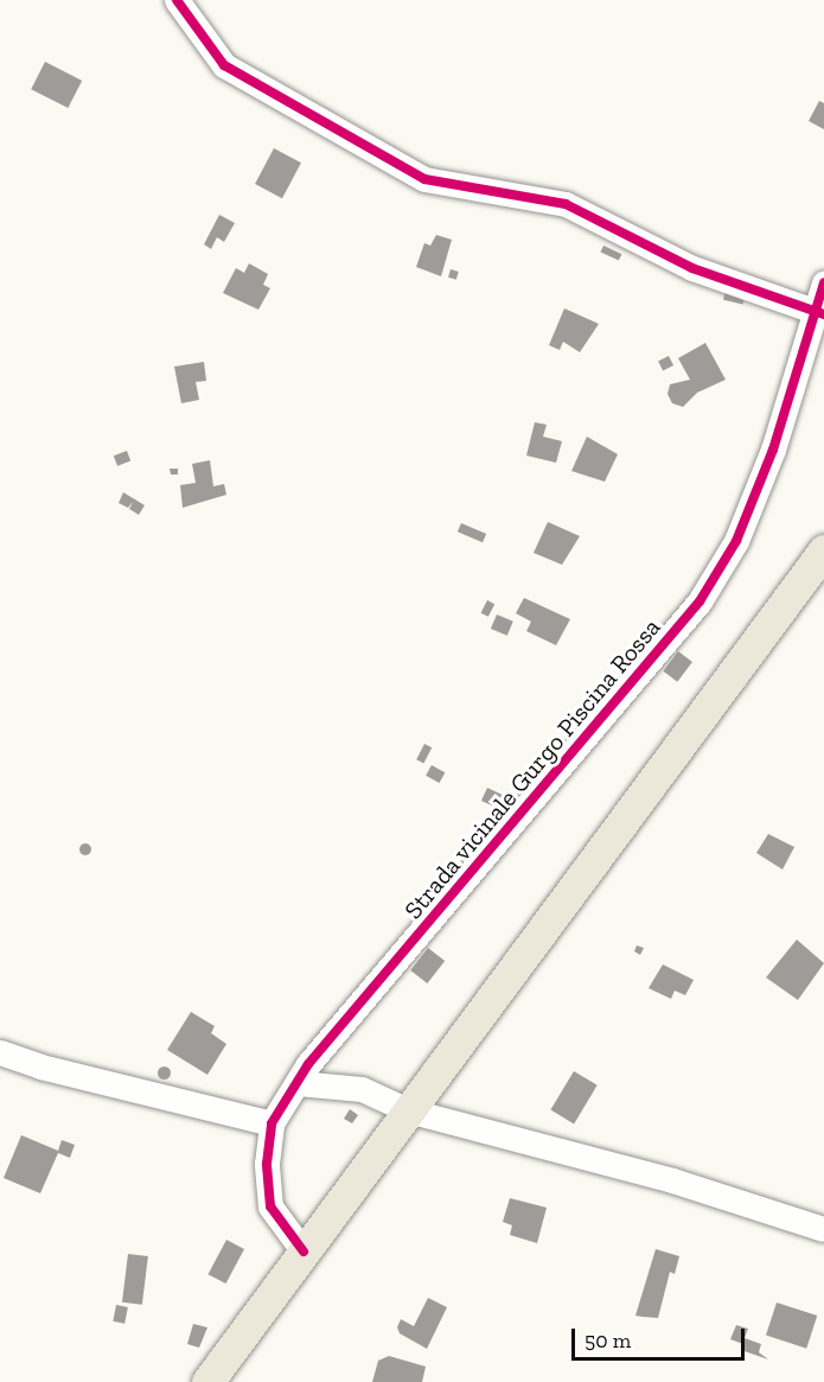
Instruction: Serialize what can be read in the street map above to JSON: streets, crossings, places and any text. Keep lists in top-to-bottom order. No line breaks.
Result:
{"streets":{"street":["Strada vicinale Gurgo Piscina Rossa"]},"scale_bar":"50 m"}
